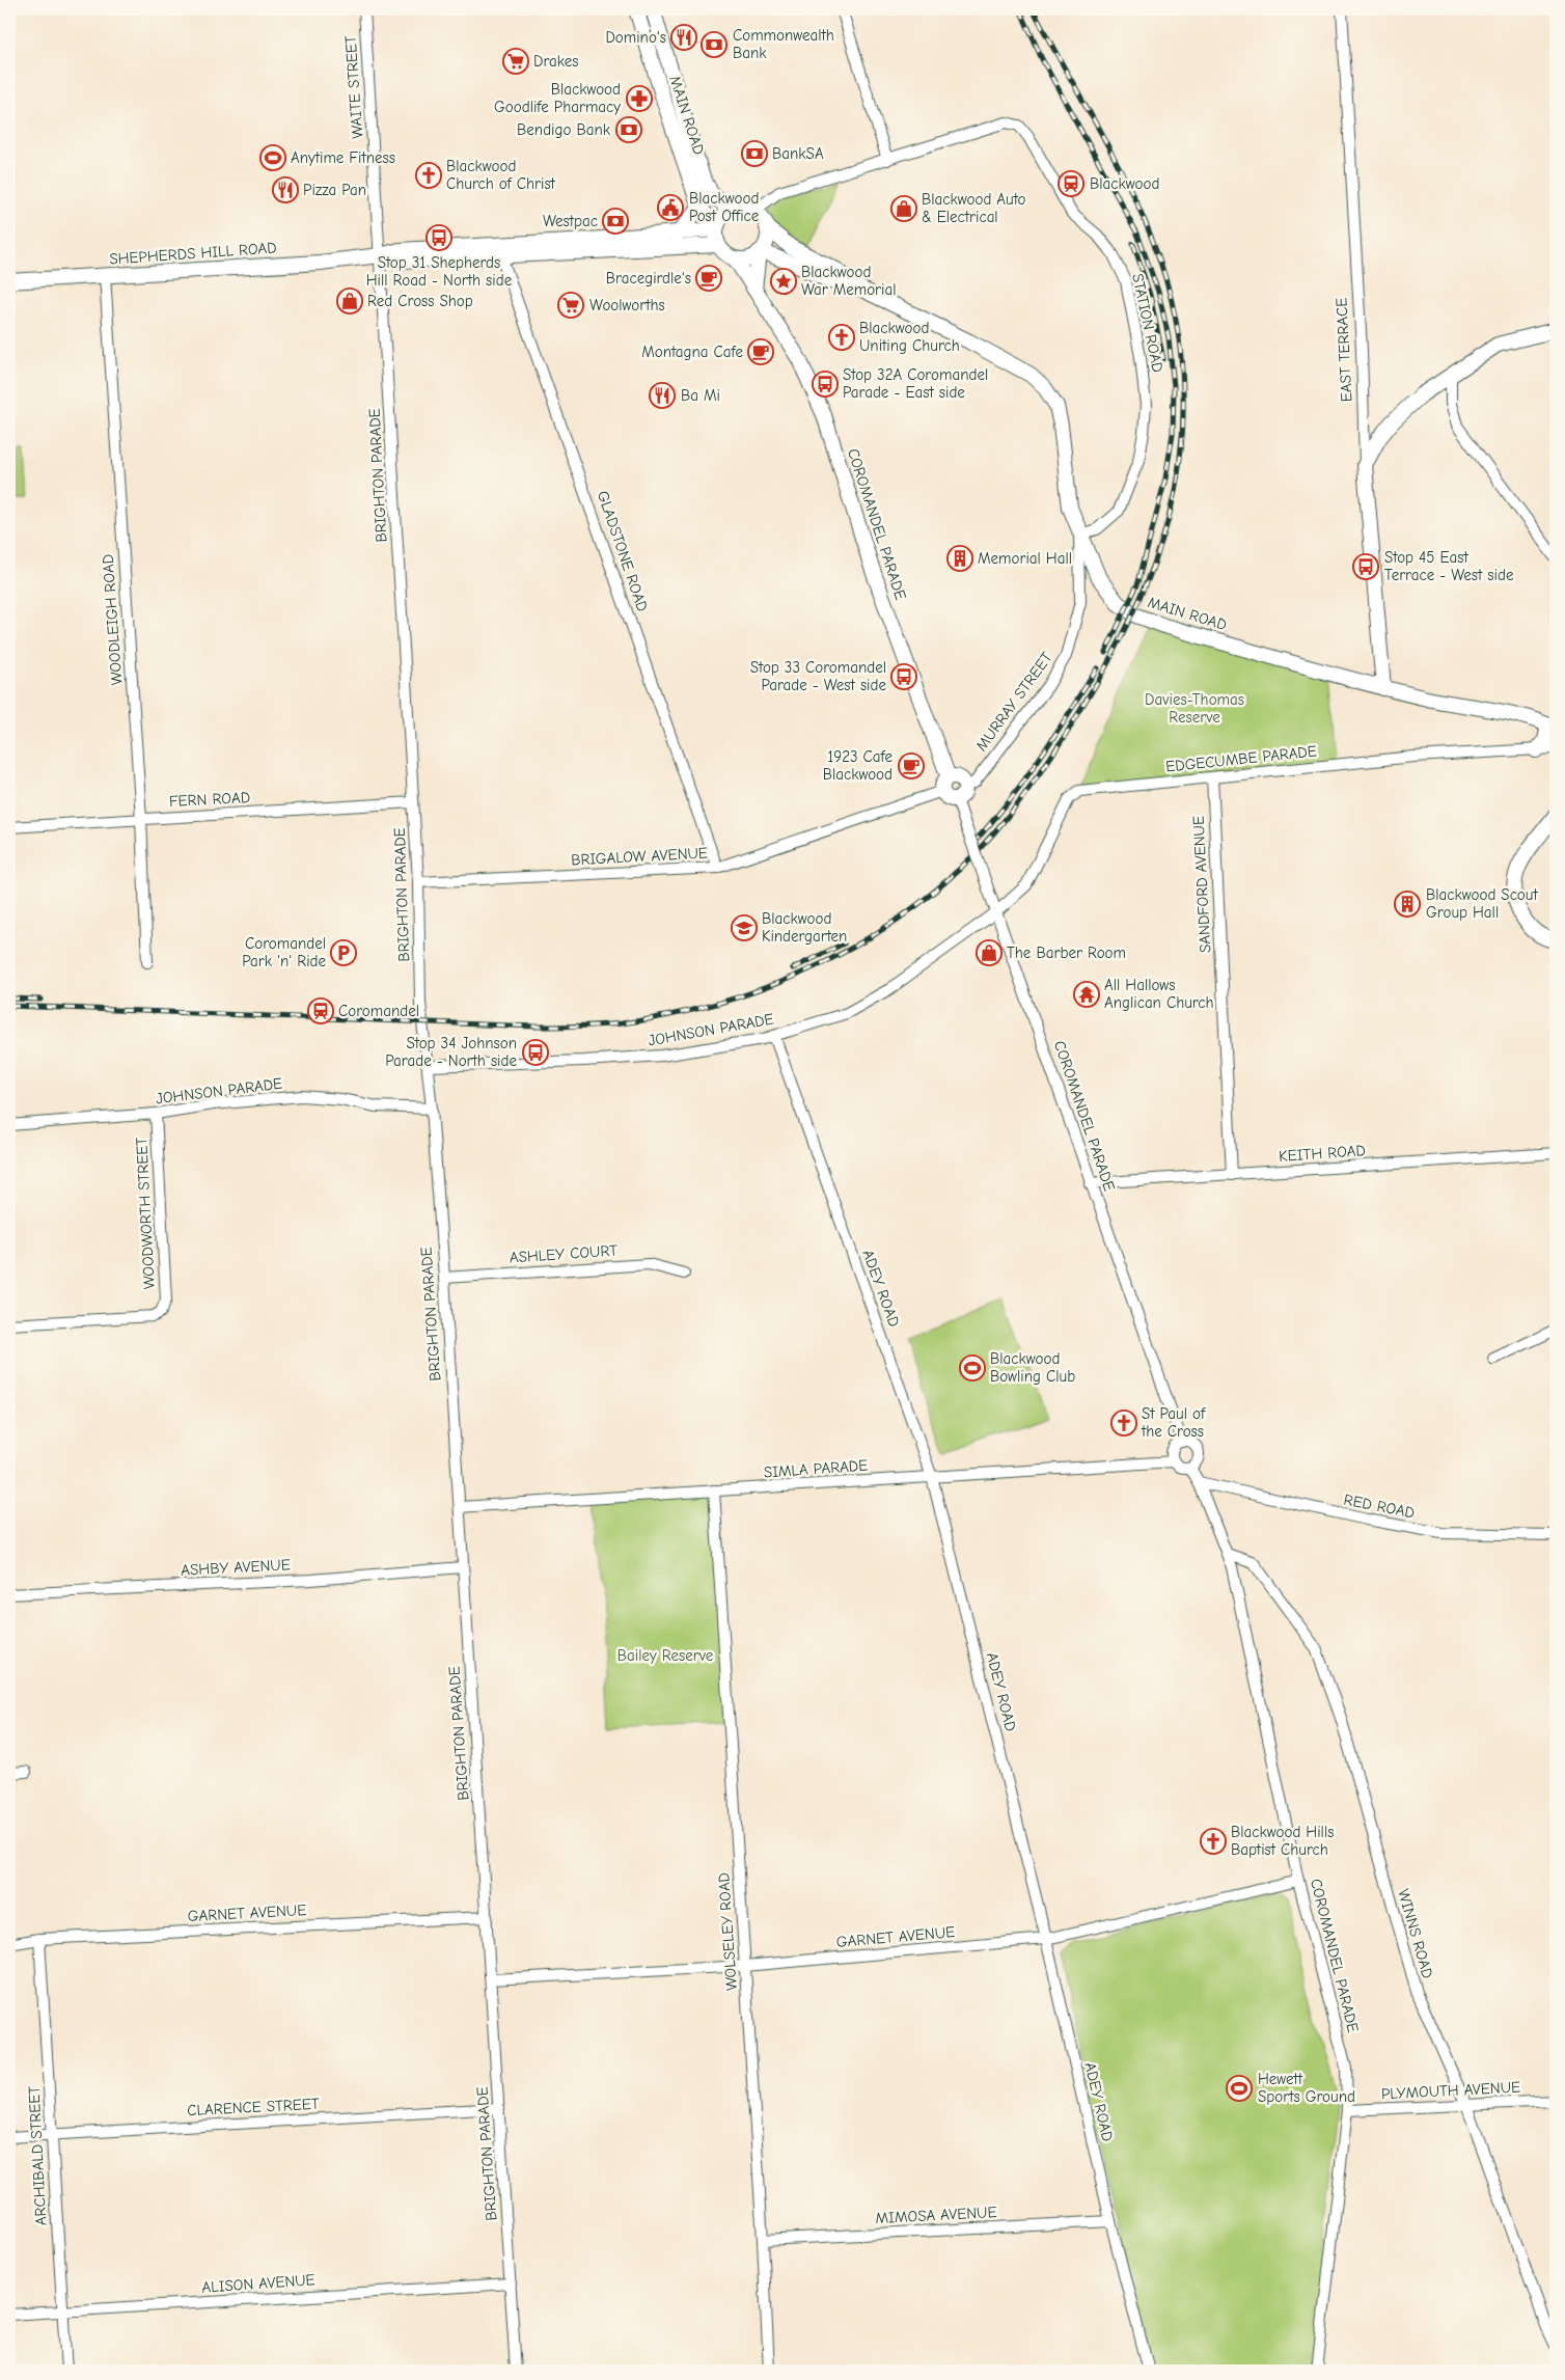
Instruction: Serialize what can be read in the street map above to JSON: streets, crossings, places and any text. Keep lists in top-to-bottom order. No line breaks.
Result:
{"streets":{"main road":["MAIN ROAD","SHEPHERDS HILL ROAD","EAST TERRACE","COROMANDEL PARADE"],"street":["WAITE STREET","STATION ROAD","BRIGHTON PARADE","GLADSTONE ROAD","WOODLEIGH ROAD","MURRAY STREET","EDGECUMBE PARADE","FERN ROAD","BRIGALOW AVENUE","SANDFORD AVENUE","JOHNSON PARADE","KEITH ROAD","WOODWORTH STREET","ASHLEY COURT","ADEY ROAD","SIMLA PARADE","RED ROAD","ASHBY AVENUE","GARNET AVENUE","WOLSELEY ROAD","WINNS ROAD","PLYMOUTH AVENUE","CLARENCE STREET","ARCHIBALD STREET","MIMOSA AVENUE","ALISON AVENUE"]},"crossings":[["WAITE STREET","SHEPHERDS HILL ROAD"],["WAITE STREET","BRIGHTON PARADE"],["MAIN ROAD","SHEPHERDS HILL ROAD"],["MAIN ROAD","STATION ROAD"],["MAIN ROAD","EAST TERRACE"],["MAIN ROAD","COROMANDEL PARADE"],["MAIN ROAD","MURRAY STREET"],["SHEPHERDS HILL ROAD","STATION ROAD"],["SHEPHERDS HILL ROAD","BRIGHTON PARADE"],["SHEPHERDS HILL ROAD","COROMANDEL PARADE"],["SHEPHERDS HILL ROAD","GLADSTONE ROAD"],["SHEPHERDS HILL ROAD","WOODLEIGH ROAD"],["STATION ROAD","COROMANDEL PARADE"],["STATION ROAD","MURRAY STREET"],["BRIGHTON PARADE","FERN ROAD"],["BRIGHTON PARADE","BRIGALOW AVENUE"],["BRIGHTON PARADE","JOHNSON PARADE"],["BRIGHTON PARADE","ASHLEY COURT"],["BRIGHTON PARADE","SIMLA PARADE"],["BRIGHTON PARADE","ASHBY AVENUE"],["BRIGHTON PARADE","GARNET AVENUE"],["BRIGHTON PARADE","CLARENCE STREET"],["BRIGHTON PARADE","ALISON AVENUE"],["COROMANDEL PARADE","MURRAY STREET"],["COROMANDEL PARADE","EDGECUMBE PARADE"],["COROMANDEL PARADE","BRIGALOW AVENUE"],["COROMANDEL PARADE","JOHNSON PARADE"],["COROMANDEL PARADE","KEITH ROAD"],["COROMANDEL PARADE","SIMLA PARADE"],["COROMANDEL PARADE","RED ROAD"],["COROMANDEL PARADE","GARNET AVENUE"],["COROMANDEL PARADE","WINNS ROAD"],["COROMANDEL PARADE","PLYMOUTH AVENUE"],["GLADSTONE ROAD","BRIGALOW AVENUE"],["WOODLEIGH ROAD","FERN ROAD"],["MURRAY STREET","BRIGALOW AVENUE"],["EDGECUMBE PARADE","SANDFORD AVENUE"],["EDGECUMBE PARADE","JOHNSON PARADE"],["SANDFORD AVENUE","KEITH ROAD"],["JOHNSON PARADE","WOODWORTH STREET"],["JOHNSON PARADE","ADEY ROAD"],["ADEY ROAD","SIMLA PARADE"],["ADEY ROAD","GARNET AVENUE"],["ADEY ROAD","MIMOSA AVENUE"],["SIMLA PARADE","WOLSELEY ROAD"],["GARNET AVENUE","WOLSELEY ROAD"],["GARNET AVENUE","ARCHIBALD STREET"],["WOLSELEY ROAD","MIMOSA AVENUE"],["WINNS ROAD","PLYMOUTH AVENUE"],["CLARENCE STREET","ARCHIBALD STREET"],["ARCHIBALD STREET","ALISON AVENUE"]],"parks":["Davies-Thomas Reserve","Bailey Reserve"],"places":{"restaurant":["Domino's","Pizza Pan","Ba Mi"],"bank":["Commonwealth Bank","Bendigo Bank","BankSA","Westpac"],"supermarket":["Drakes","Woolworths"],"pharmacy":["Blackwood Goodlife Pharmacy"],"sports":["Anytime Fitness","Blackwood Bowling Club","Hewett Sports Ground"],"church":["Blackwood Church of Christ","Blackwood Uniting Church","St Paul of the Cross","Blackwood Hills Baptist Church"],"station":["Blackwood","Coromandel"],"public building":["Blackwood Post Office"],"shop":["Blackwood Auto & Electrical","Red Cross Shop","The Barber Room"],"bus stop":["Stop 31 Shepherds Hill Road - North side","Stop 32A Coromandel Parade - East side","Stop 45 East Terrace - West side","Stop 33 Coromandel Parade - West side","Stop 34 Johnson Parade - North side"],"cafe":["Bracegirdle's","Montagna Cafe","1923 Cafe Blackwood"],"place":["Blackwood War Memorial"],"building":["Memorial Hall","Blackwood Scout Group Hall"],"school or university":["Blackwood Kindergarten"],"parking":["Coromandel Park 'n' Ride"],"temple":["All Hallows Anglican Church"]}}
